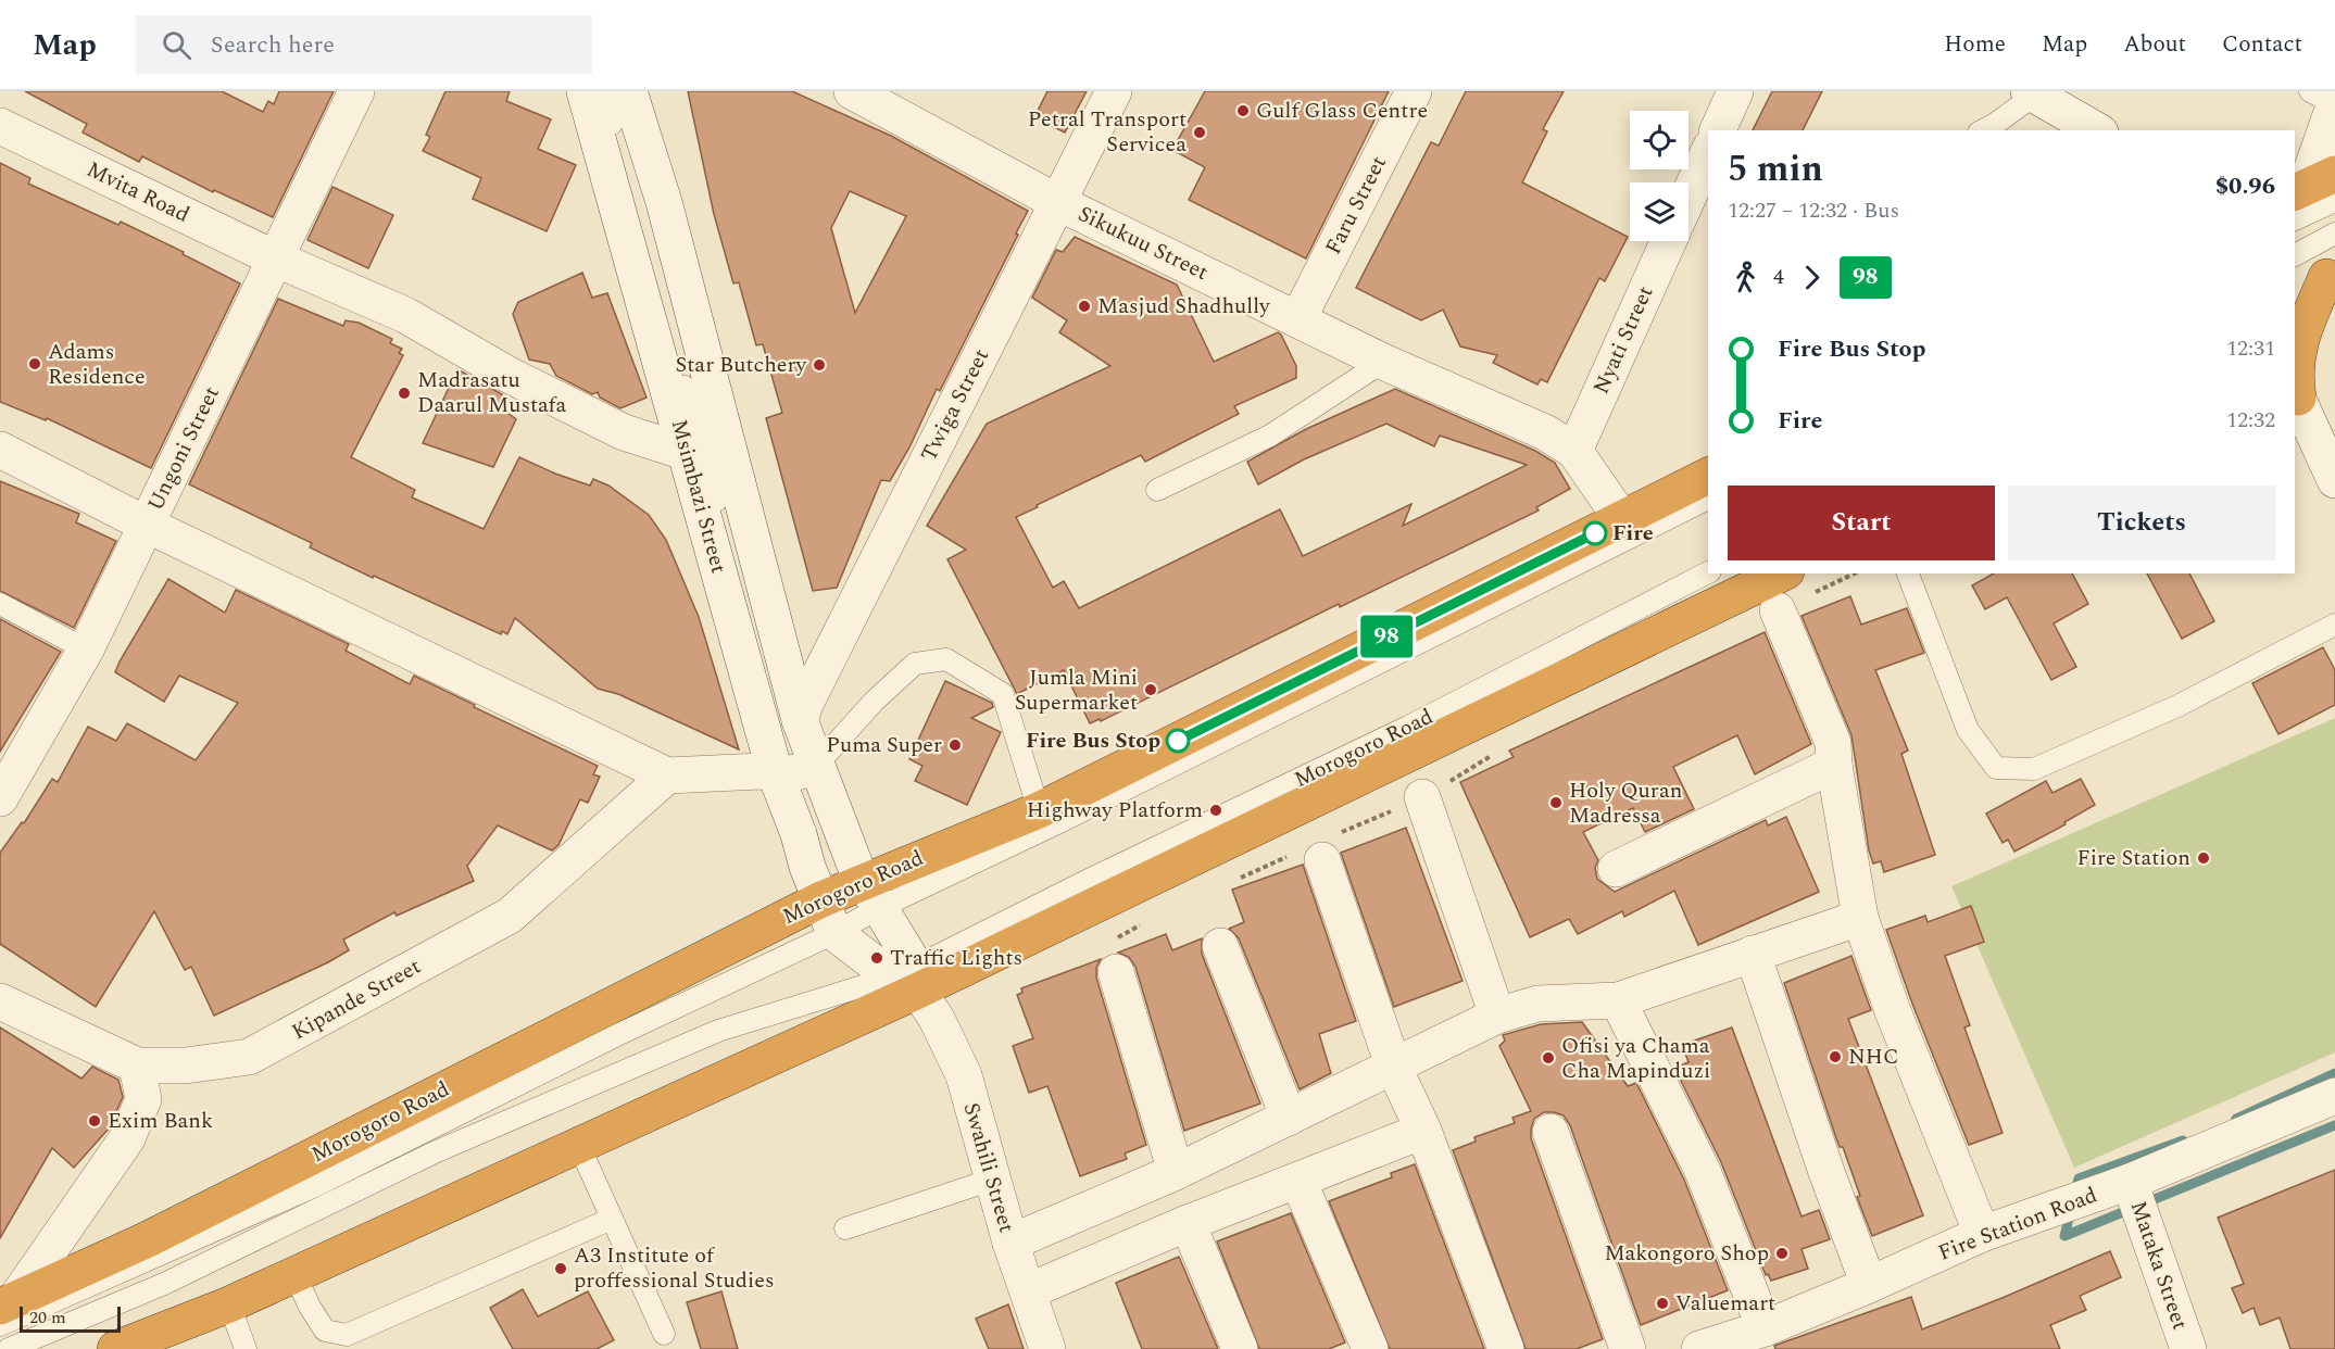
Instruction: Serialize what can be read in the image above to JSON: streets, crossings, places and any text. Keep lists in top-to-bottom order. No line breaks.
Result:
{"streets":{"highway":["Morogoro Road"],"street":["Mvita Road","Faru Street","Sikukuu Street","Nyati Street","Twiga Street","Ungoni Street","Msimbazi Street","Kipande Street","Swahili Street","Fire Station Road","Mataka Street"]},"crossings":[["Mvita Road","Ungoni Street"],["Mvita Road","Msimbazi Street"],["Faru Street","Sikukuu Street"],["Sikukuu Street","Nyati Street"],["Sikukuu Street","Twiga Street"],["Sikukuu Street","Morogoro Road"],["Twiga Street","Msimbazi Street"],["Msimbazi Street","Morogoro Road"],["Msimbazi Street","Swahili Street"],["Morogoro Road","Swahili Street"],["Fire Station Road","Mataka Street"]],"places":["Gulf Glass Centre","Petral Transport Servicea","Masjud Shadhully","Adams Residence","Star Butchery","Madrasatu Daarul Mustafa","Fire","Jumla Mini Supermarket","Fire Bus Stop","Puma Super","Holy Quran Madressa","Highway Platform","Fire Station","Traffic Lights","NHC","Ofisi ya Chama Cha Mapinduzi","Exim Bank","Makongoro Shop","A3 Institute of proffessional Studies","Valuemart"],"lines":["bus line 98"],"scale_bar":"20 m","page":{"header":"Map","search":"Search here","nav":["Home","Map","About","Contact"],"on_map":"98","heading":["5 min","12:27 – 12:32 · Bus","$0.96"],"legs":["4","98"],"list":[{"name":"Fire Bus Stop","value":"12:31"},{"name":"Fire","value":"12:32"}],"buttons":["Start","Tickets"],"scale":"20 m"}}
